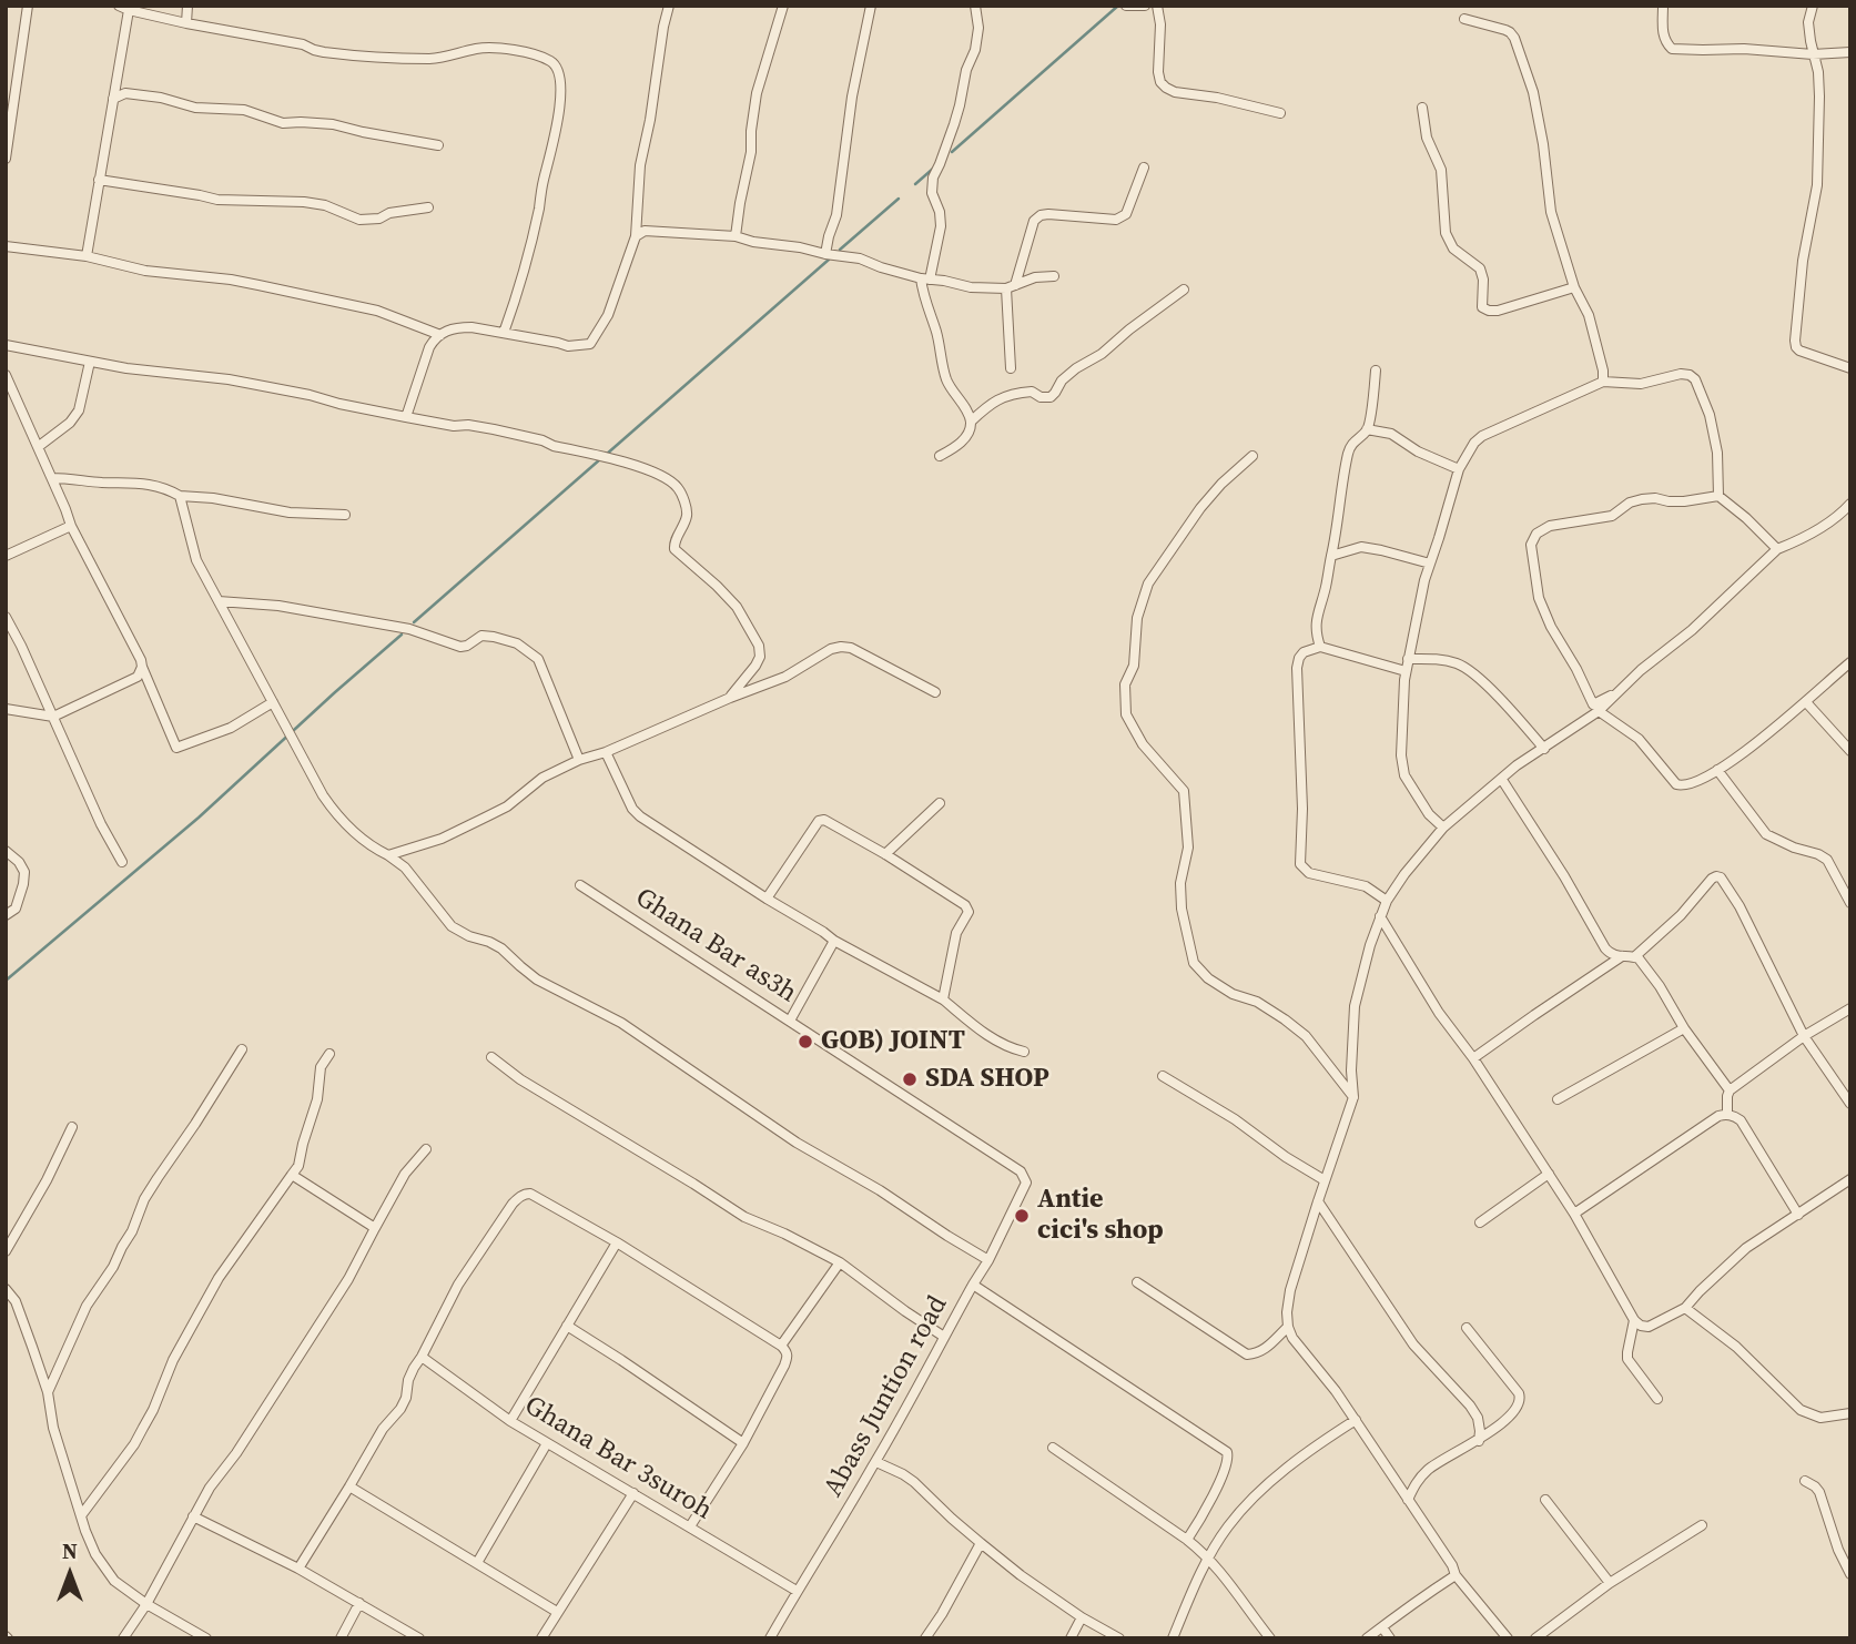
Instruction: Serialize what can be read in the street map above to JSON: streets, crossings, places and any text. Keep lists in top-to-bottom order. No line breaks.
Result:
{"streets":{"street":["Ghana Bar as3h","Abass Juntion road","Ghana Bar 3suroh"]},"crossings":[["Ghana Bar as3h","Abass Juntion road"],["Abass Juntion road","Ghana Bar 3suroh"]],"places":["GOB) JOINT","SDA SHOP","Antie cici's shop"],"north":"top"}
